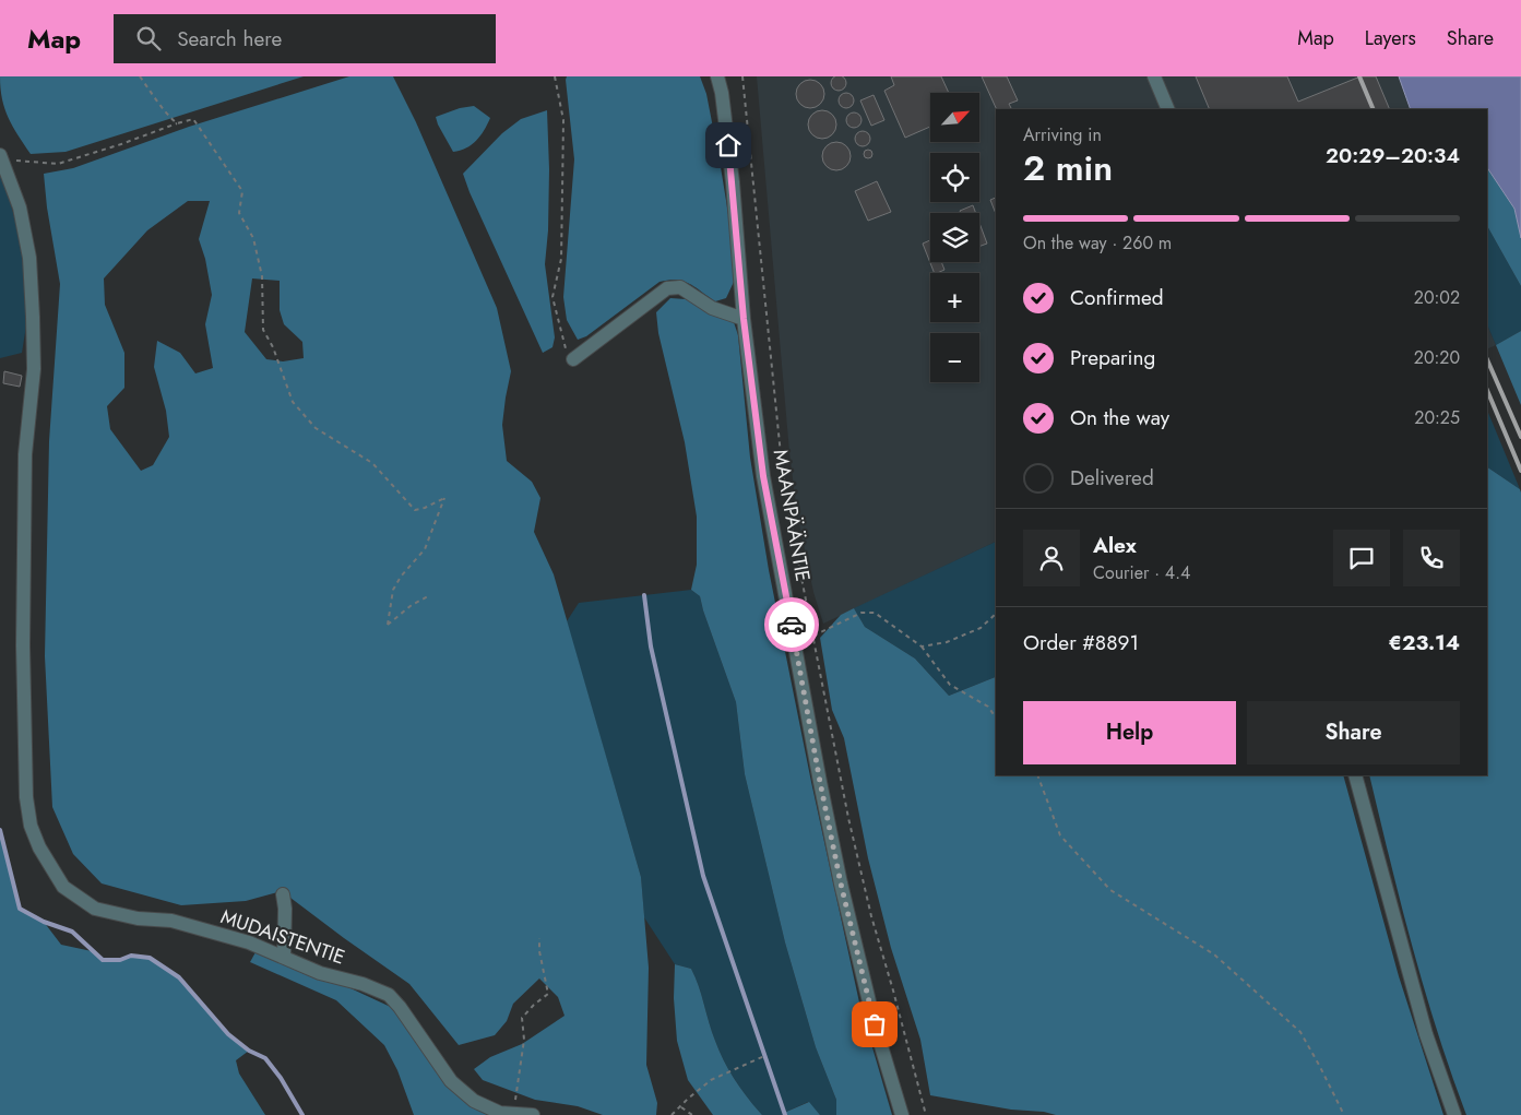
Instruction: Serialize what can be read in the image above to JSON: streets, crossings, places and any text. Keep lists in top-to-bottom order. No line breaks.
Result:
{"streets":{"street":["MAANPÄÄNTIE","MUDAISTENTIE"]},"north":"top right","page":{"header":"Map","search":"Search here","nav":["Map","Layers","Share"],"map_buttons":["+","−"],"heading":["2 min","Arriving in","20:29–20:34"],"panel":["Alex","Courier · 4.4","Order #8891","€23.14"],"bar":"On the way · 260 m","list":[["Confirmed","20:02"],["Preparing","20:20"],["On the way","20:25"],"Delivered"],"buttons":["Help","Share"]}}
